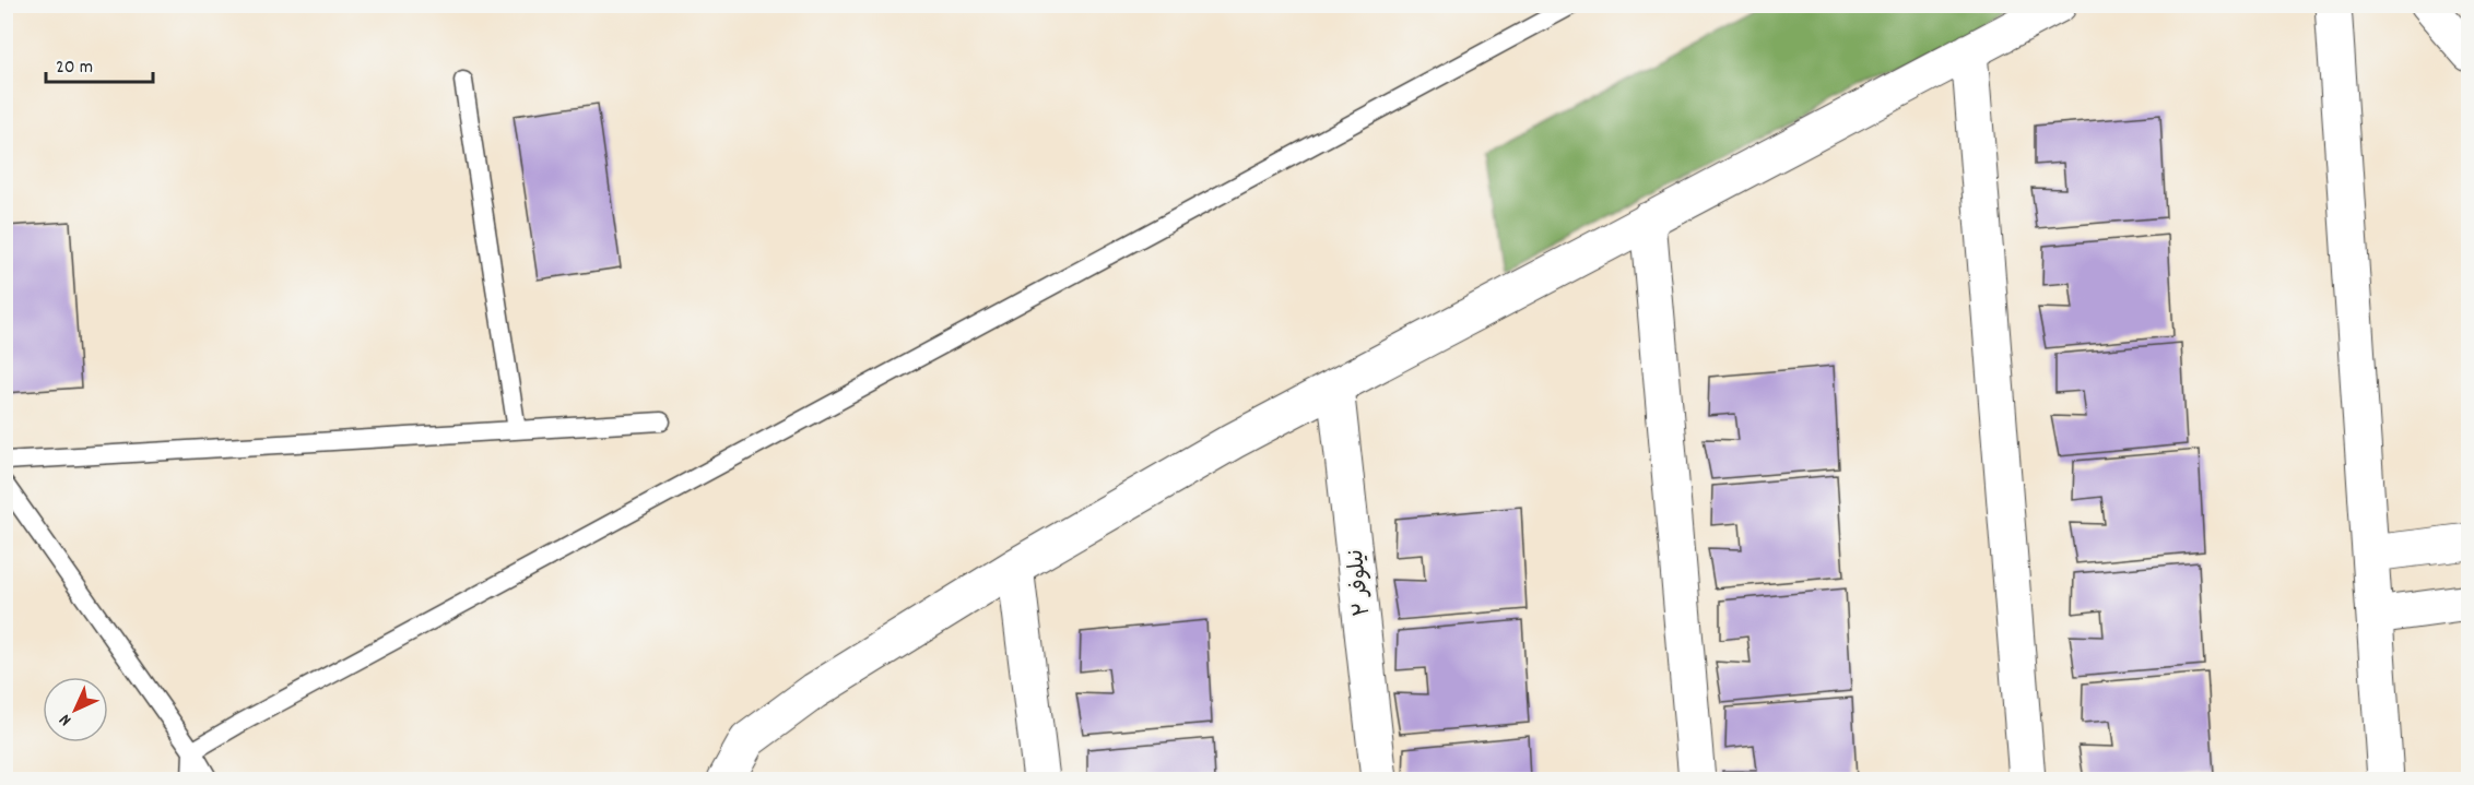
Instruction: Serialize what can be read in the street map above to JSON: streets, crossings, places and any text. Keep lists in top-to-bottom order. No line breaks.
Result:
{"streets":{"street":["نیلوفر ٣"]},"scale_bar":"20 m","north":"bottom left"}
